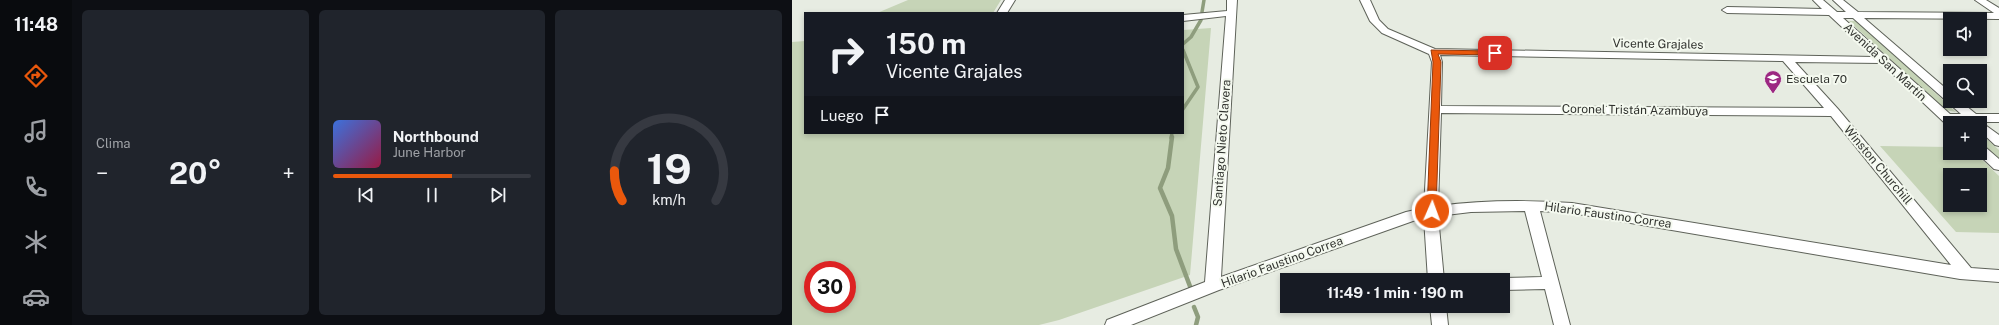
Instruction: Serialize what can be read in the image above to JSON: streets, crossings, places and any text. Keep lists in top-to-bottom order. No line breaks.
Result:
{"streets":{"street":["Vicente Grajales","Avenida San Martín","Coronel Tristán Azambuya","Santiago Nieto Clavera","Winston Churchill","Hilario Faustino Correa"]},"crossings":[["Vicente Grajales","Avenida San Martín"],["Vicente Grajales","Winston Churchill"],["Coronel Tristán Azambuya","Winston Churchill"],["Santiago Nieto Clavera","Hilario Faustino Correa"],["Winston Churchill","Hilario Faustino Correa"]],"places":{"school or university":["Escuela 70"]},"page":{"tabs":"11:48","tile":"Clima","map_buttons":["+","−"],"turn":["150 m","Vicente Grajales"],"then":"Luego","song":["Northbound","June Harbor"],"heat":["−","20°","+"],"limit":"30","trip":"11:49 · 1 min · 190 m","gauge":["19","km/h"]}}
